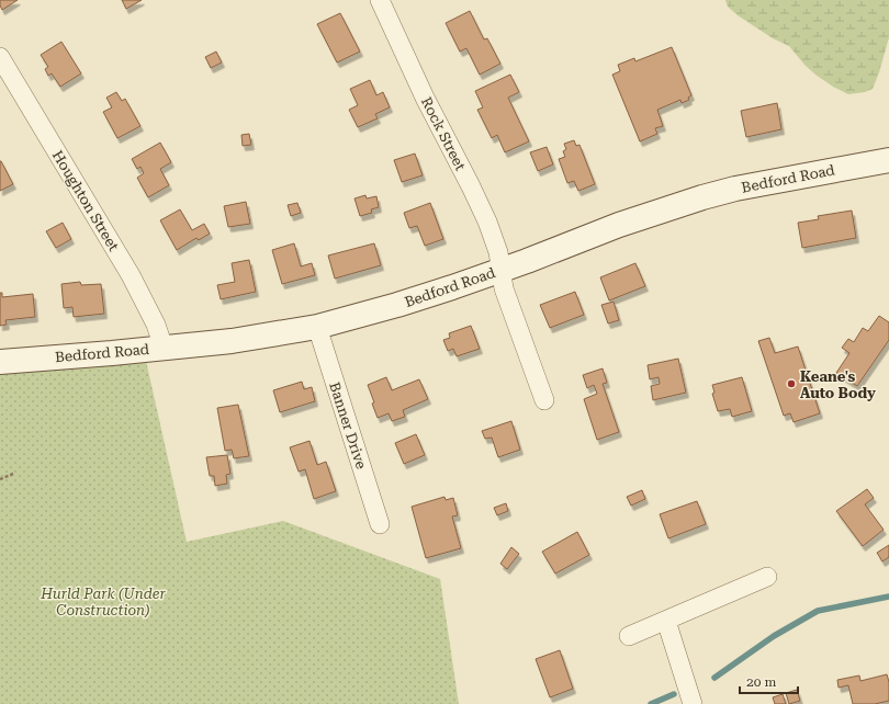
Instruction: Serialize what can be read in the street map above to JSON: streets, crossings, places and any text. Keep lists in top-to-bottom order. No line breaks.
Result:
{"streets":{"street":["Rock Street","Bedford Road","Houghton Street","Banner Drive"]},"crossings":[["Rock Street","Bedford Road"],["Bedford Road","Houghton Street"],["Bedford Road","Banner Drive"]],"parks":["Hurld Park (Under Construction)"],"places":["Keane's Auto Body"],"scale_bar":"20 m"}
